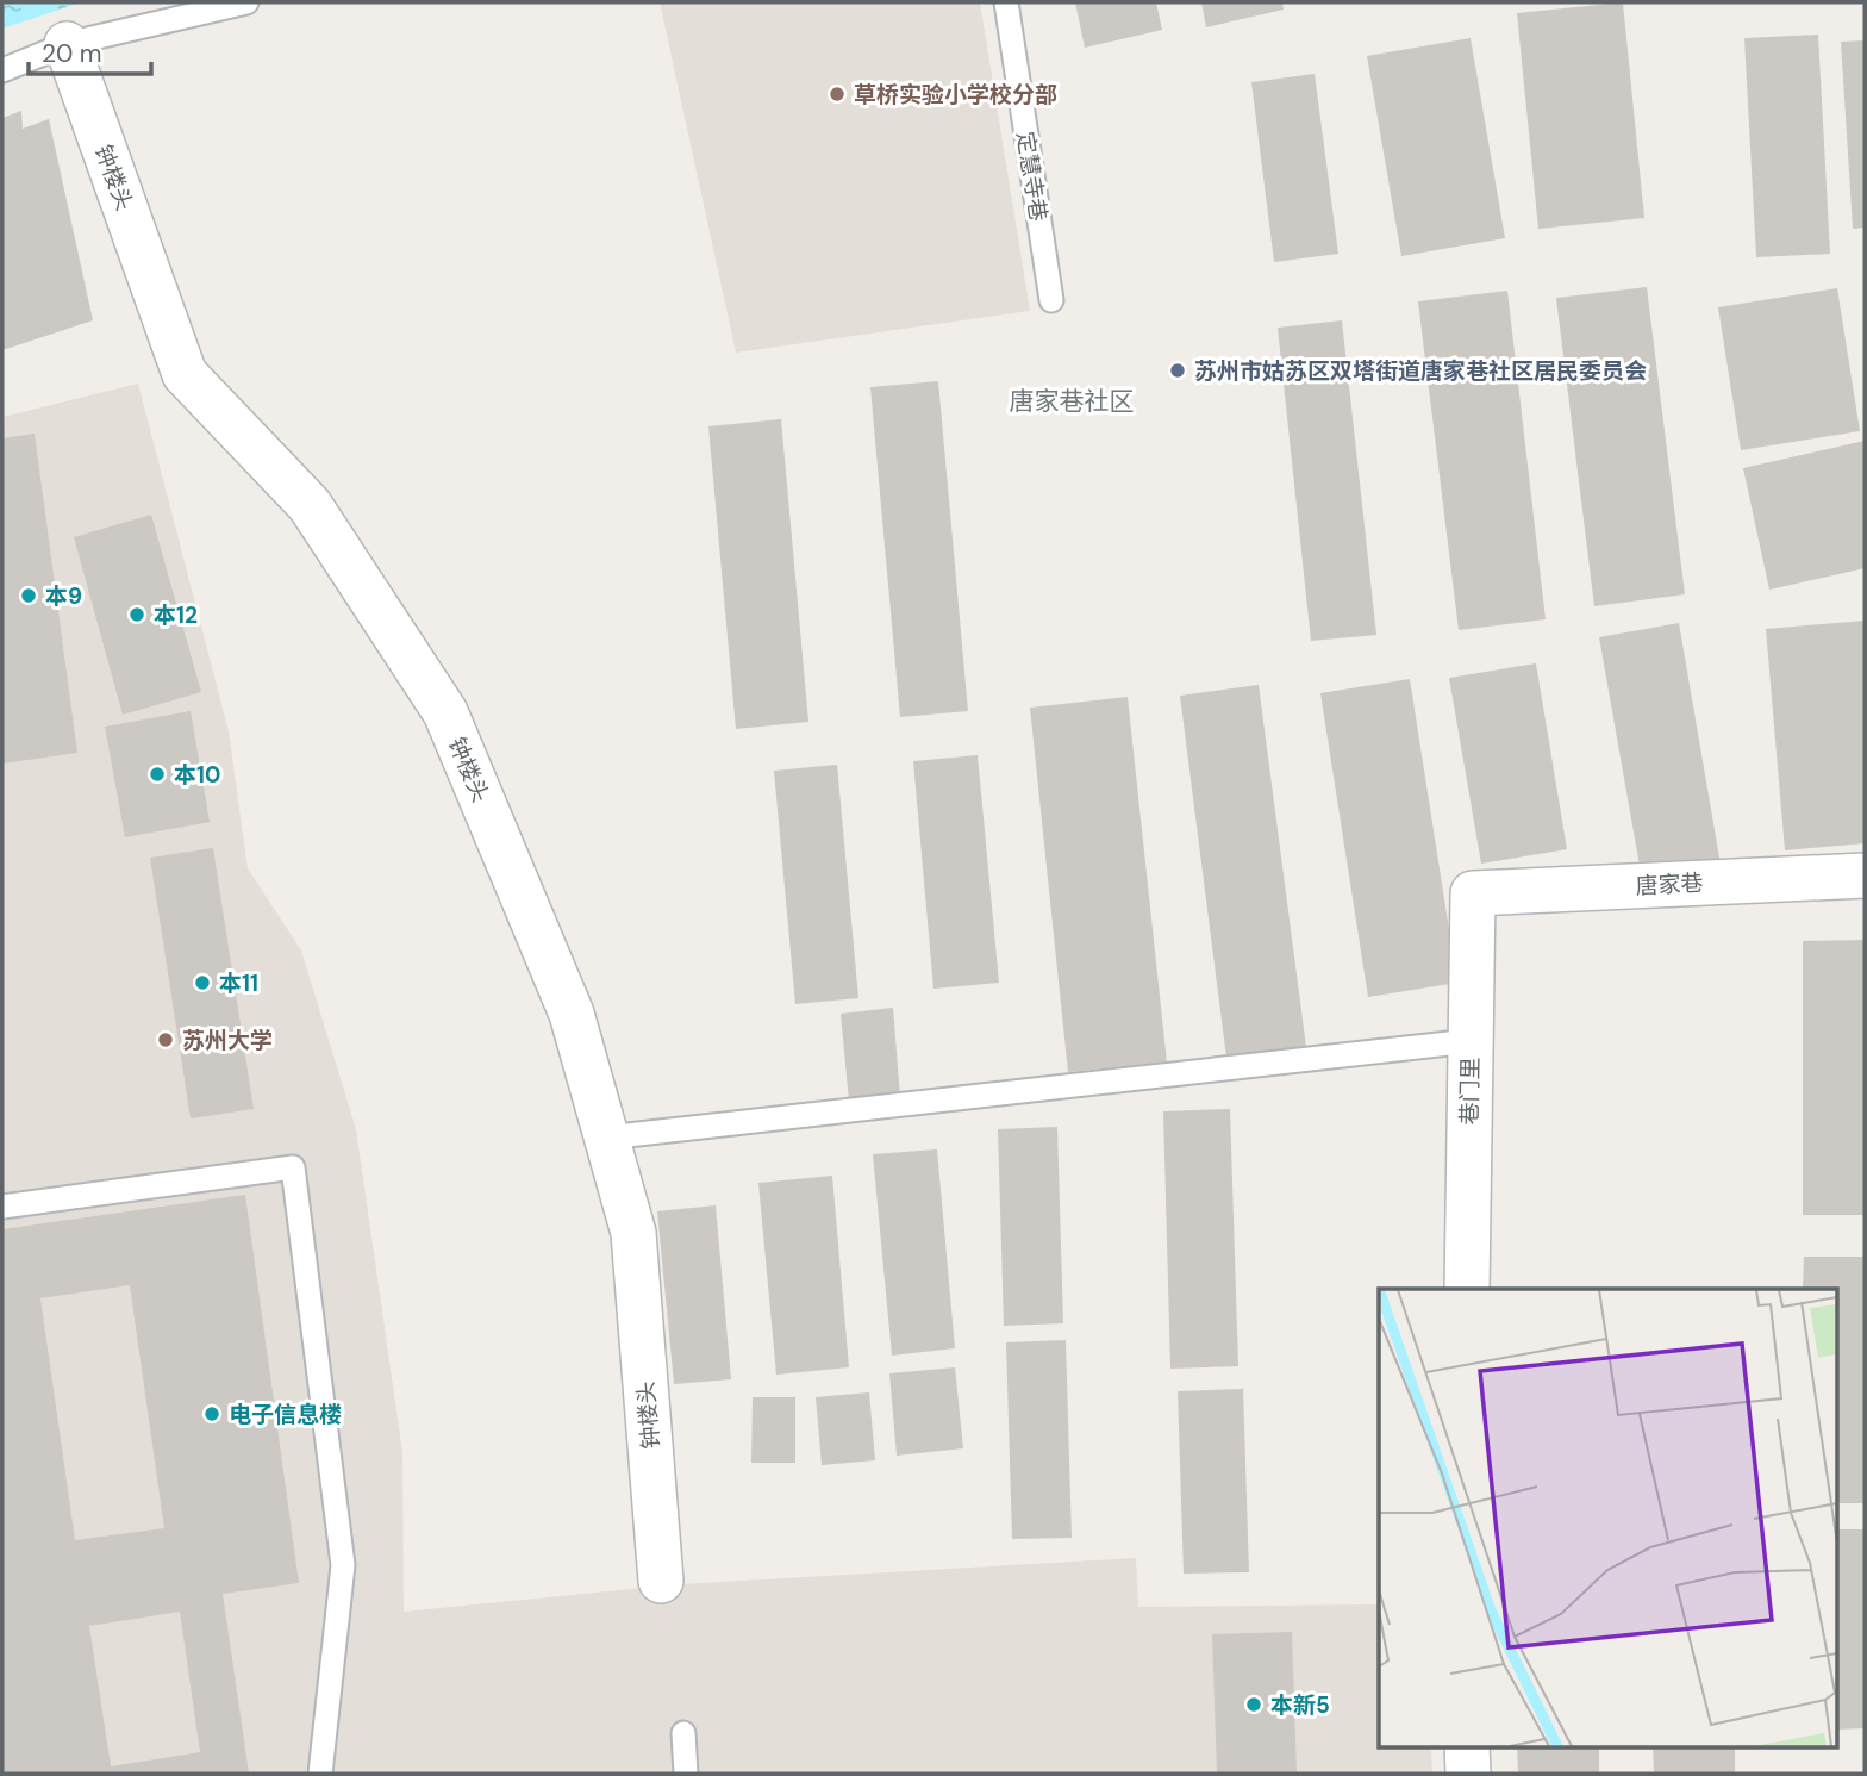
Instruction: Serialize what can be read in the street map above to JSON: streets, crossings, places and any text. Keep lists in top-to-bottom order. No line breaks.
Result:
{"streets":{"street":["钟楼头","唐家巷","巷门里"],"lane":["定慧寺巷"]},"crossings":[["唐家巷","巷门里"]],"districts":["唐家巷社区"],"places":["草桥实验小学校分部","苏州市姑苏区双塔街道唐家巷社区居民委员会","本9","本12","本10","本11","苏州大学","电子信息楼","本新5"],"scale_bar":"20 m"}
